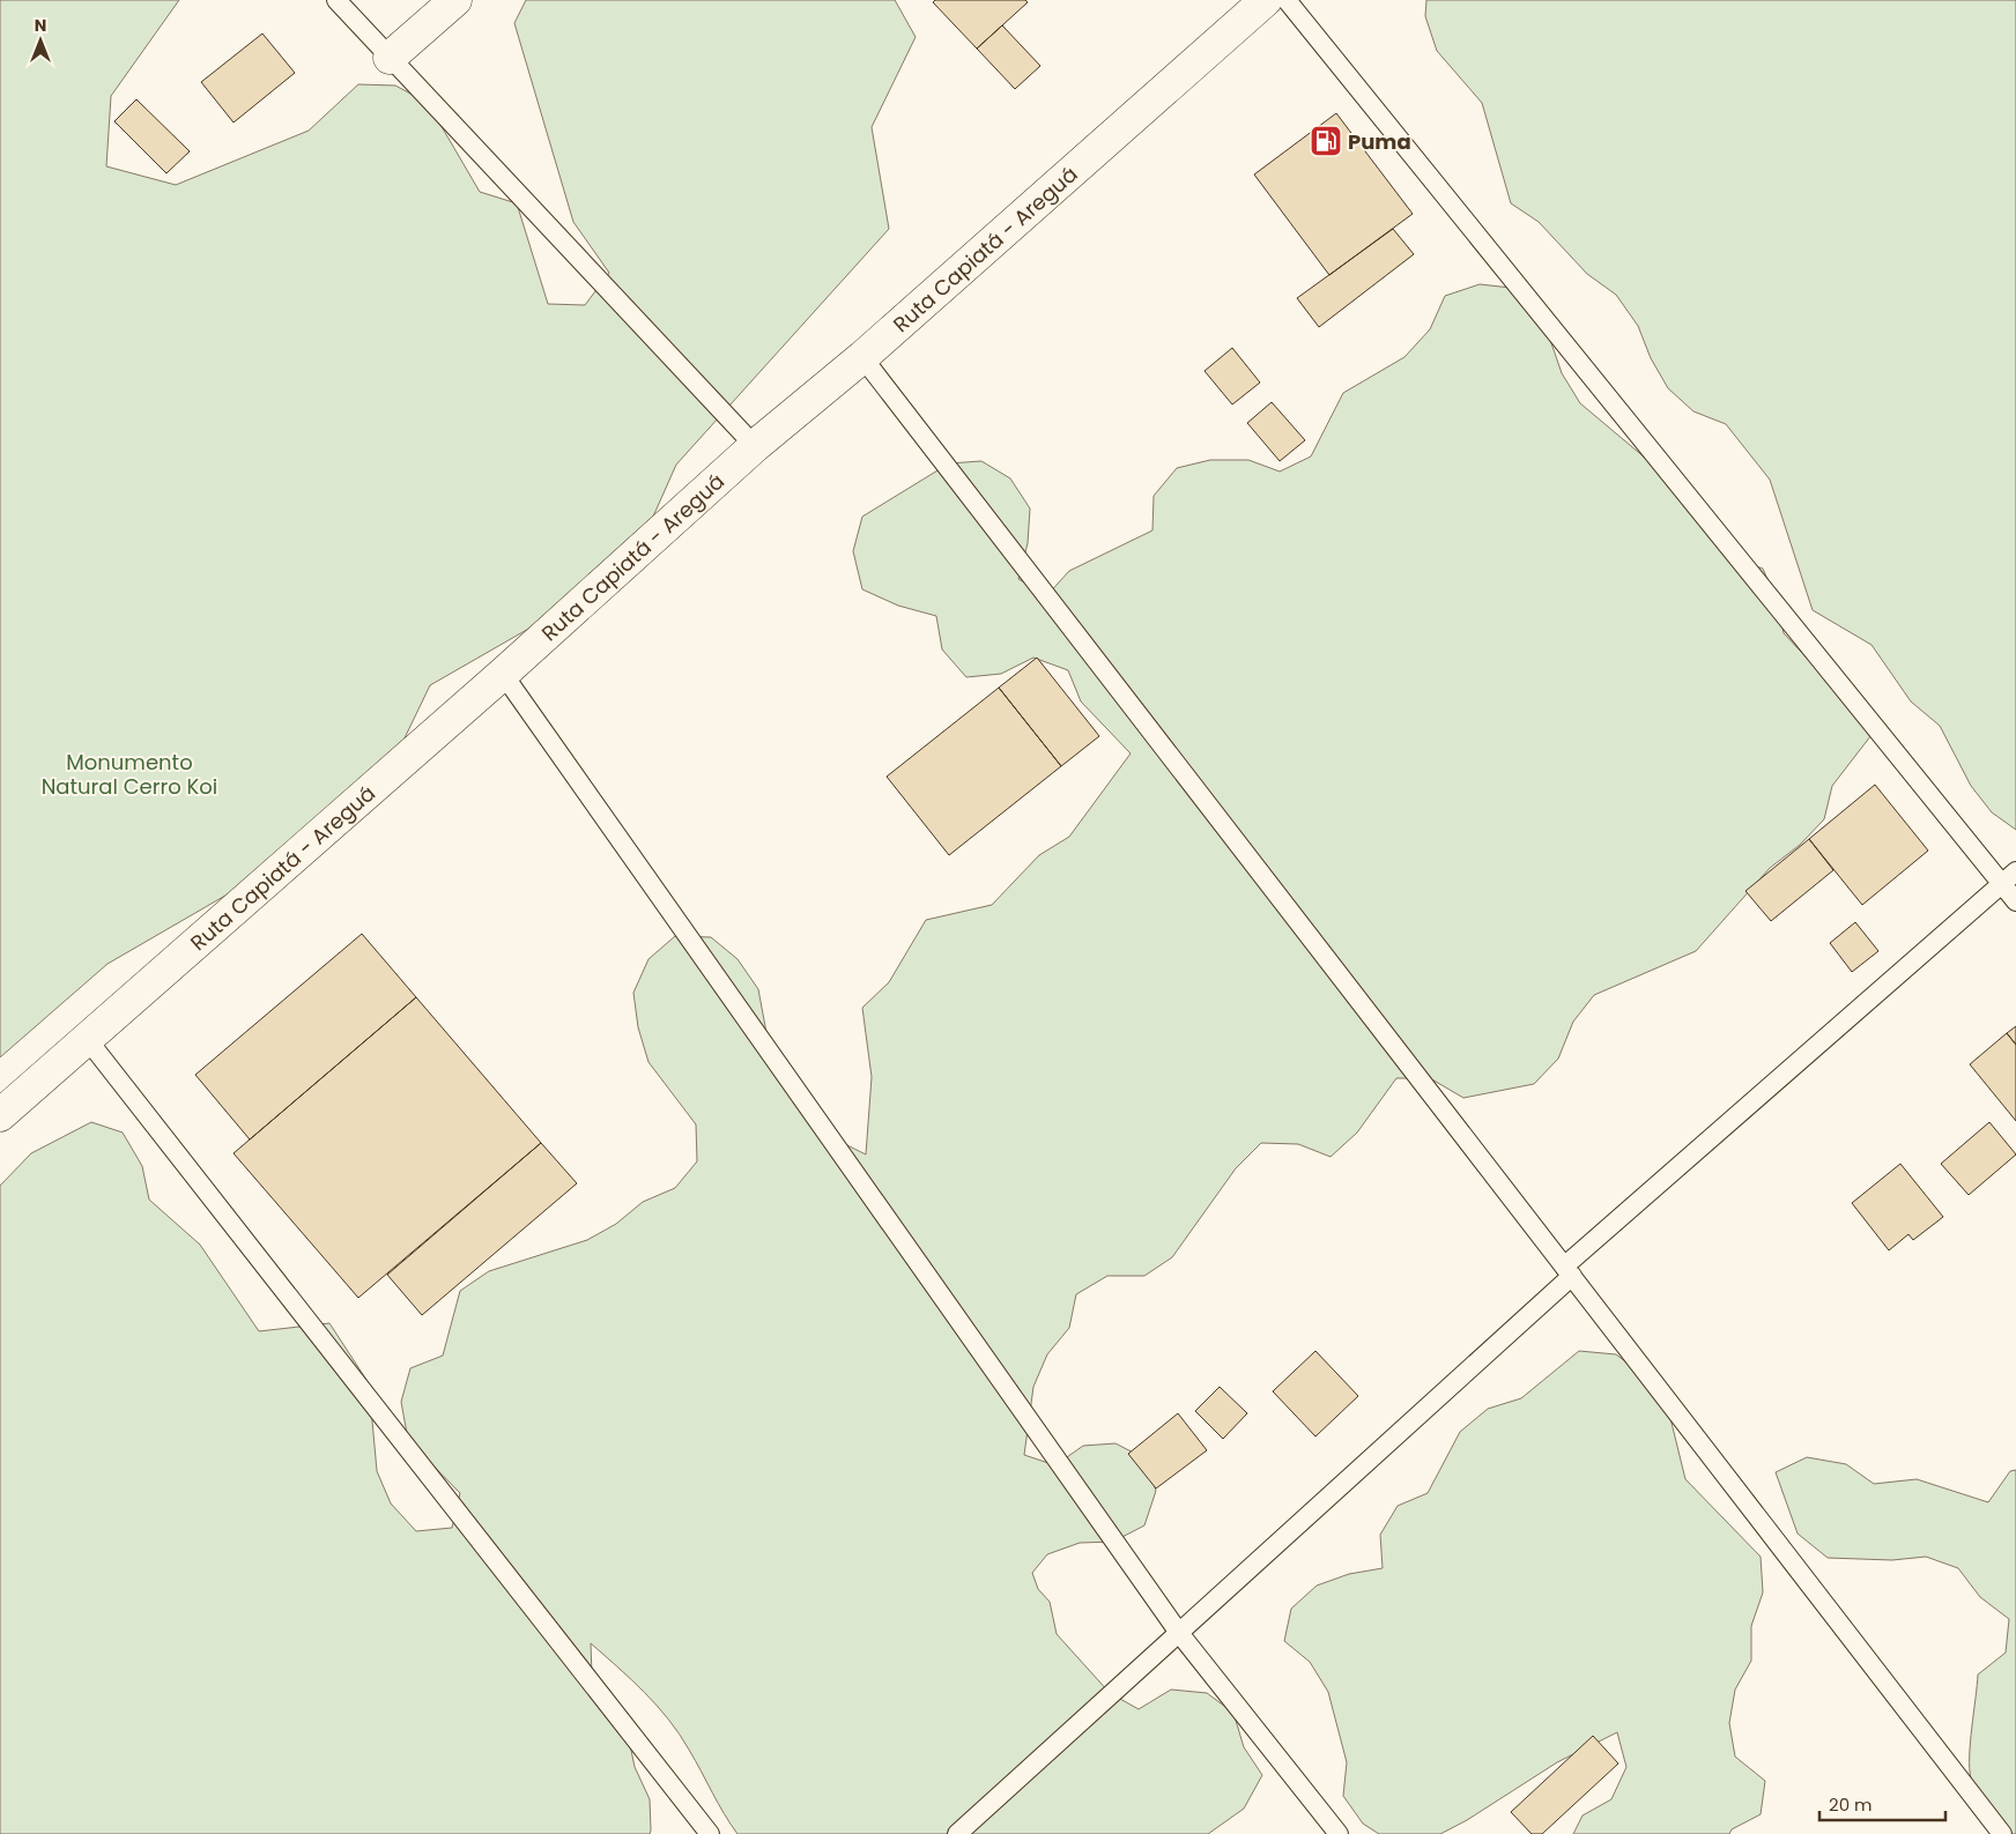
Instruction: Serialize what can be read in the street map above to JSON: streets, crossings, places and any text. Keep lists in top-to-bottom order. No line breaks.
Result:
{"streets":{"main road":["Ruta Capiatá - Areguá"]},"parks":["Monumento Natural Cerro Koi"],"places":{"fuel station":["Puma"]},"scale_bar":"20 m","north":"top"}
